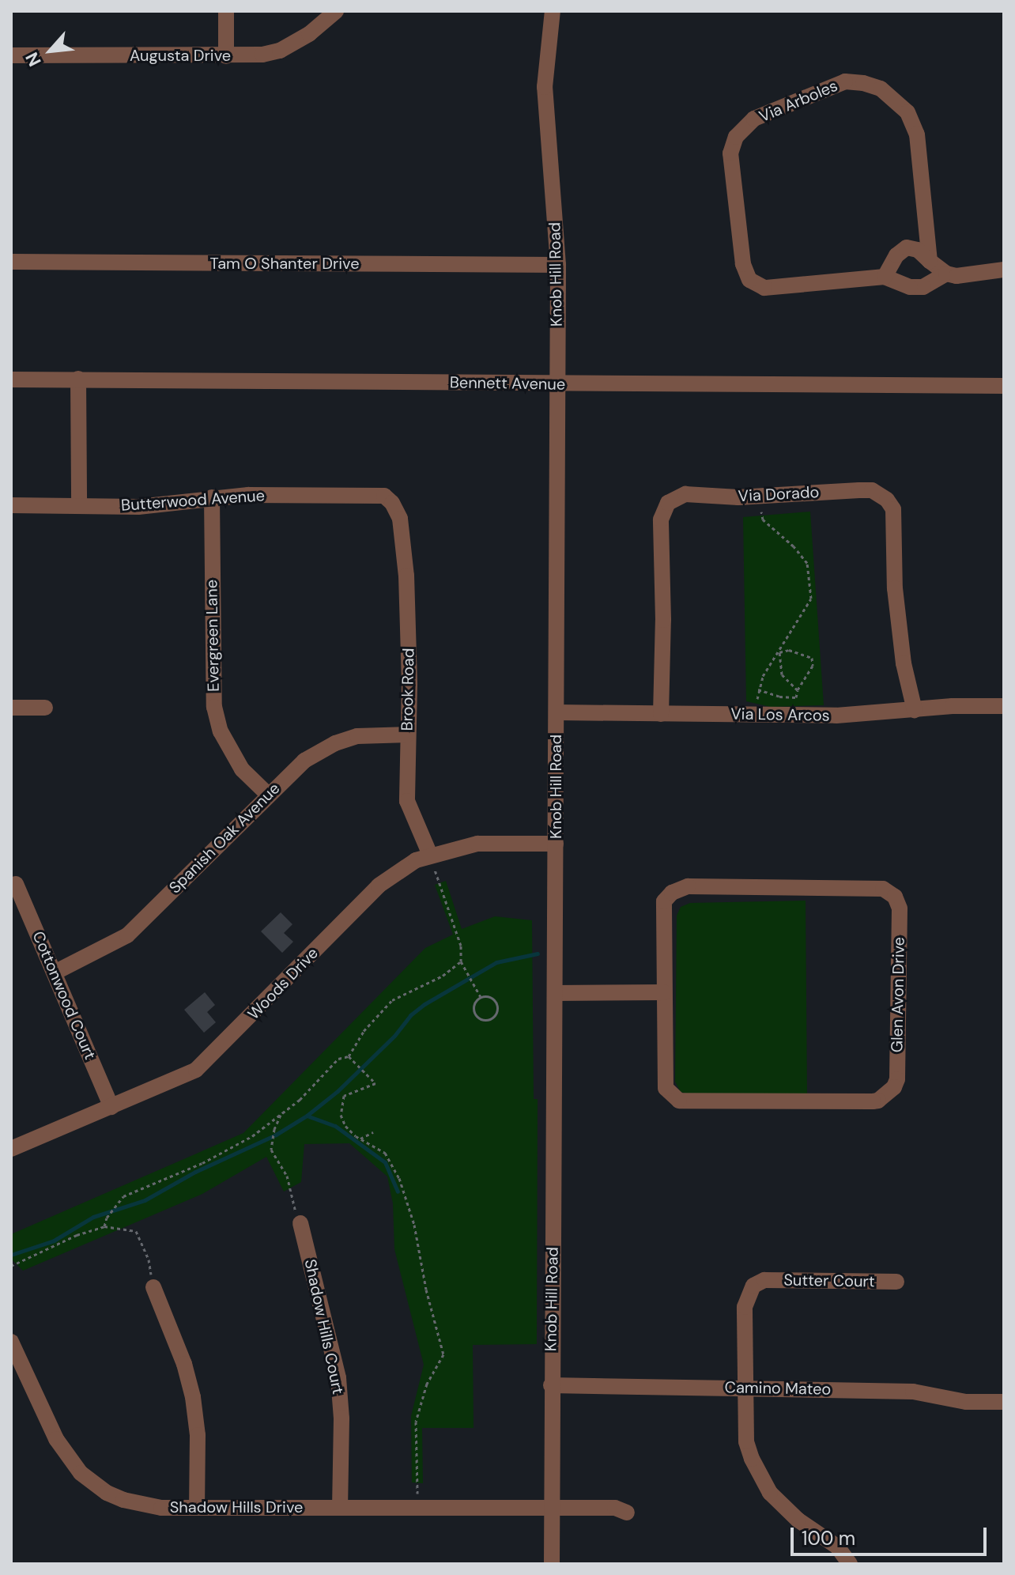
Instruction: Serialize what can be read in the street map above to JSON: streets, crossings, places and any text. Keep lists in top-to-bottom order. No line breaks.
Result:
{"streets":{"street":["Augusta Drive","Via Arboles","Tam O Shanter Drive","Knob Hill Road","Bennett Avenue","Via Dorado","Butterwood Avenue","Evergreen Lane","Brook Road","Via Los Arcos","Spanish Oak Avenue","Woods Drive","Glen Avon Drive","Cottonwood Court","Sutter Court","Shadow Hills Court","Camino Mateo","Shadow Hills Drive"]},"crossings":[["Tam O Shanter Drive","Knob Hill Road"],["Knob Hill Road","Bennett Avenue"],["Knob Hill Road","Via Los Arcos"],["Knob Hill Road","Woods Drive"],["Knob Hill Road","Camino Mateo"],["Knob Hill Road","Shadow Hills Drive"],["Via Dorado","Via Los Arcos"],["Butterwood Avenue","Evergreen Lane"],["Butterwood Avenue","Brook Road"],["Evergreen Lane","Spanish Oak Avenue"],["Brook Road","Spanish Oak Avenue"],["Brook Road","Woods Drive"],["Spanish Oak Avenue","Cottonwood Court"],["Woods Drive","Cottonwood Court"],["Sutter Court","Camino Mateo"],["Shadow Hills Court","Shadow Hills Drive"]],"scale_bar":"100 m","north":"bottom left"}
